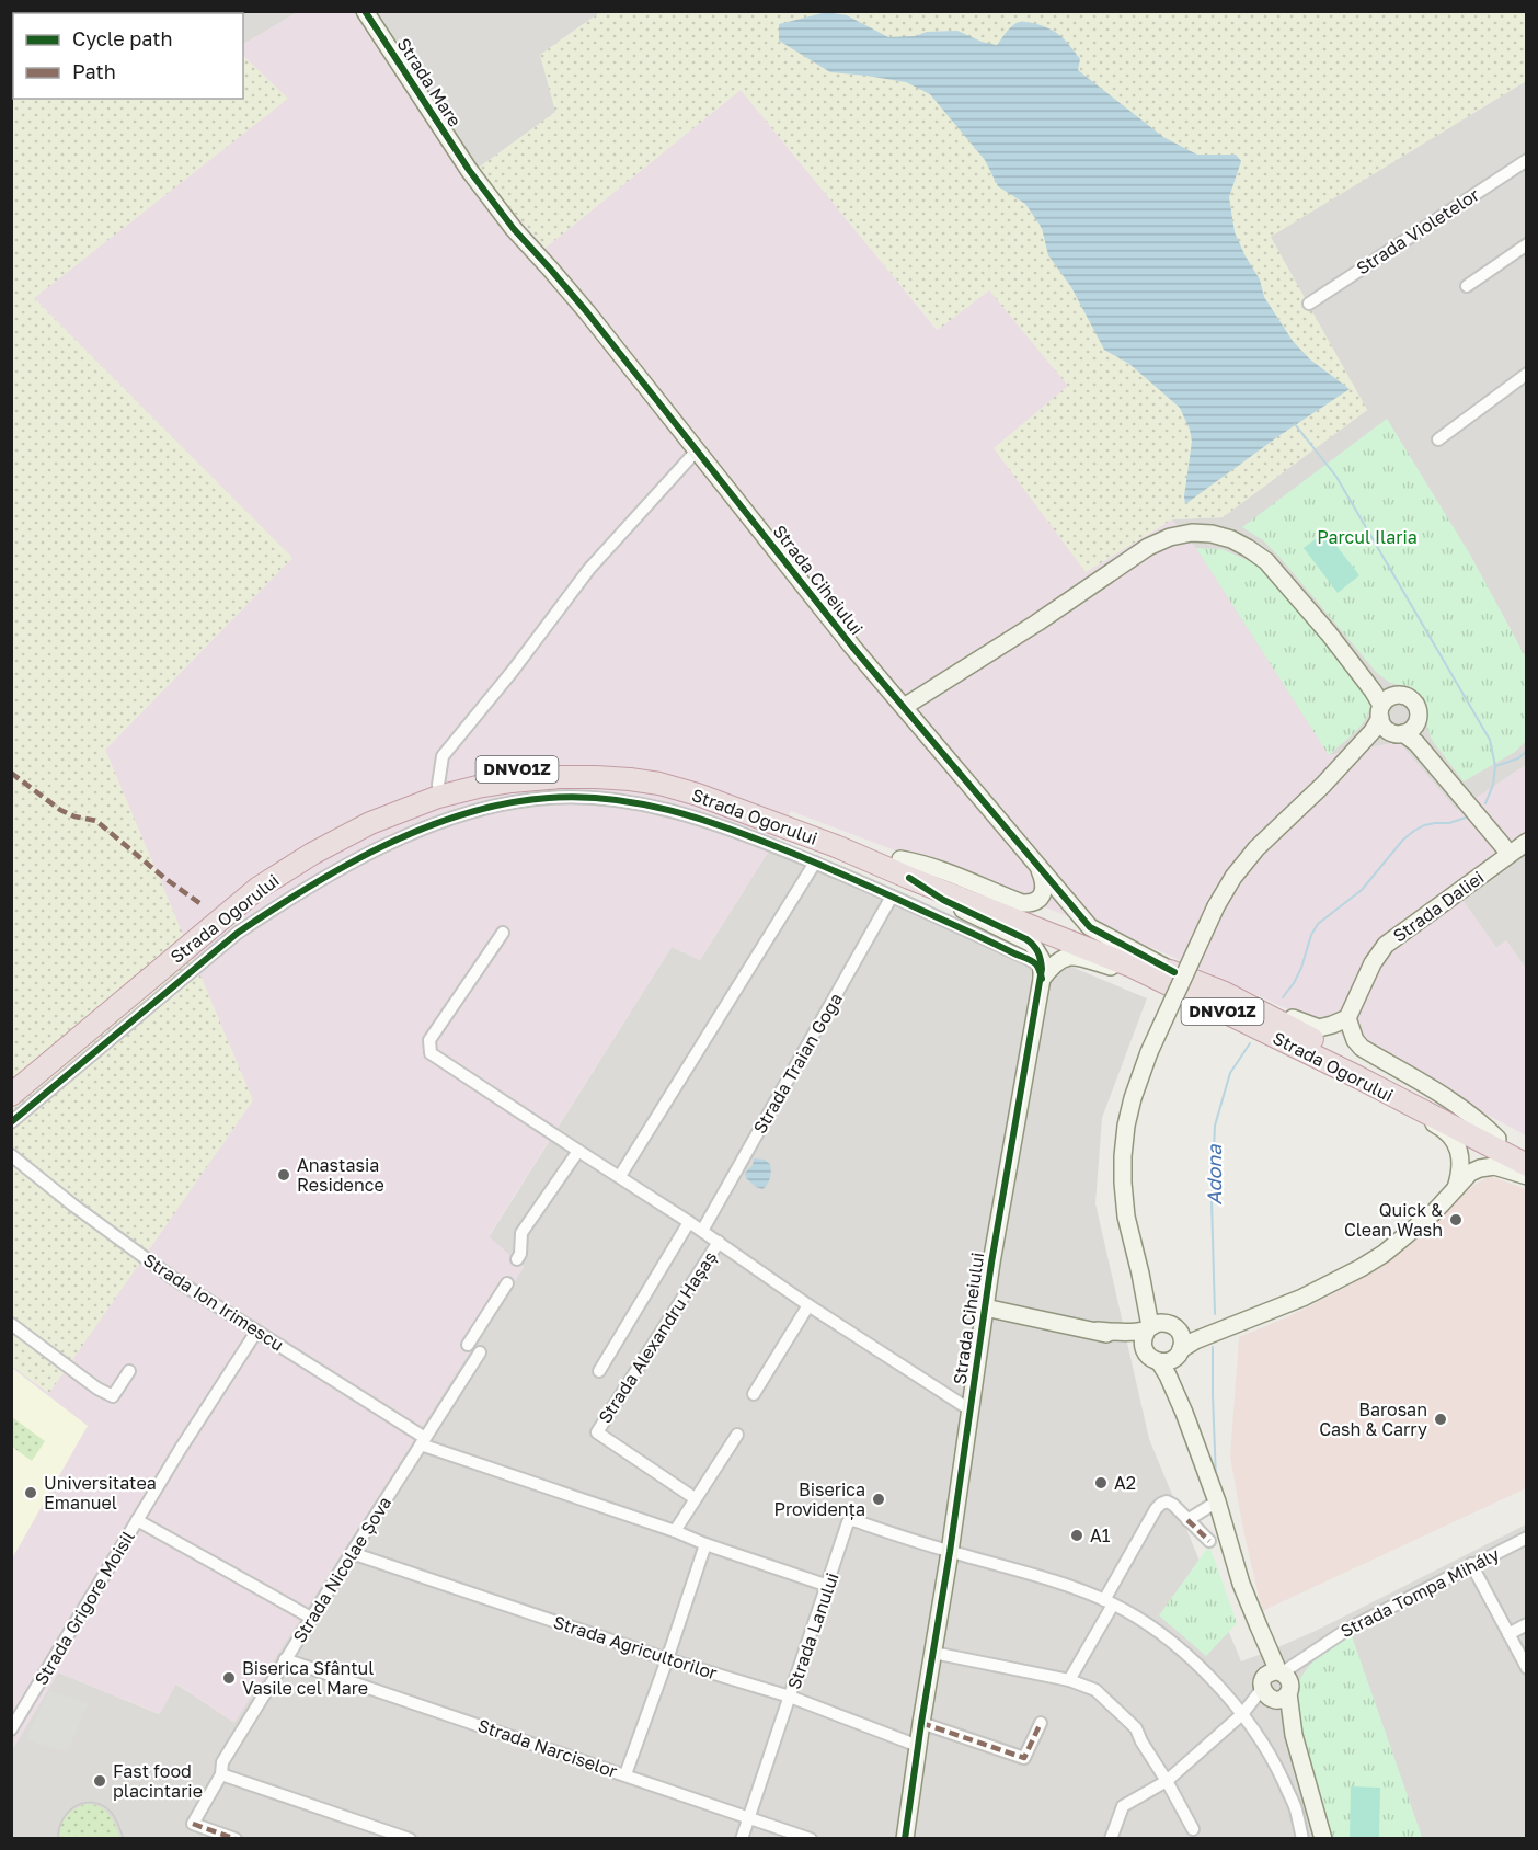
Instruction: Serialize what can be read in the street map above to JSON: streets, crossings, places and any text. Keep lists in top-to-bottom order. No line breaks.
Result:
{"streets":{"highway":["DNVO1Z","Strada Ogorului"],"street":["Strada Mare","Strada Violetelor","Strada Ciheiului","Strada Daliei","Strada Traian Goga","Strada Ion Irimescu","Strada Alexandru Hașaș","Strada Nicolae Șova","Strada Tompa Mihály","Strada Grigore Moisil","Strada Lanului","Strada Agricultorilor","Strada Narciselor"]},"crossings":[["Strada Mare","Strada Ciheiului"],["Strada Ciheiului","Strada Ogorului"],["Strada Ciheiului","Strada Lanului"],["Strada Ciheiului","Strada Agricultorilor"],["Strada Ion Irimescu","Strada Nicolae Șova"],["Strada Ion Irimescu","Strada Grigore Moisil"],["Strada Nicolae Șova","Strada Grigore Moisil"],["Strada Nicolae Șova","Strada Agricultorilor"],["Strada Nicolae Șova","Strada Narciselor"],["Strada Lanului","Strada Agricultorilor"],["Strada Lanului","Strada Narciselor"]],"water":["Adona"],"parks":["Parcul Ilaria"],"places":["Anastasia Residence","Quick & Clean Wash","Barosan Cash & Carry","A2","Universitatea Emanuel","Biserica Providența","A1","Biserica Sfântul Vasile cel Mare","Fast food placintarie"],"legend":["Cycle path","Path"]}
